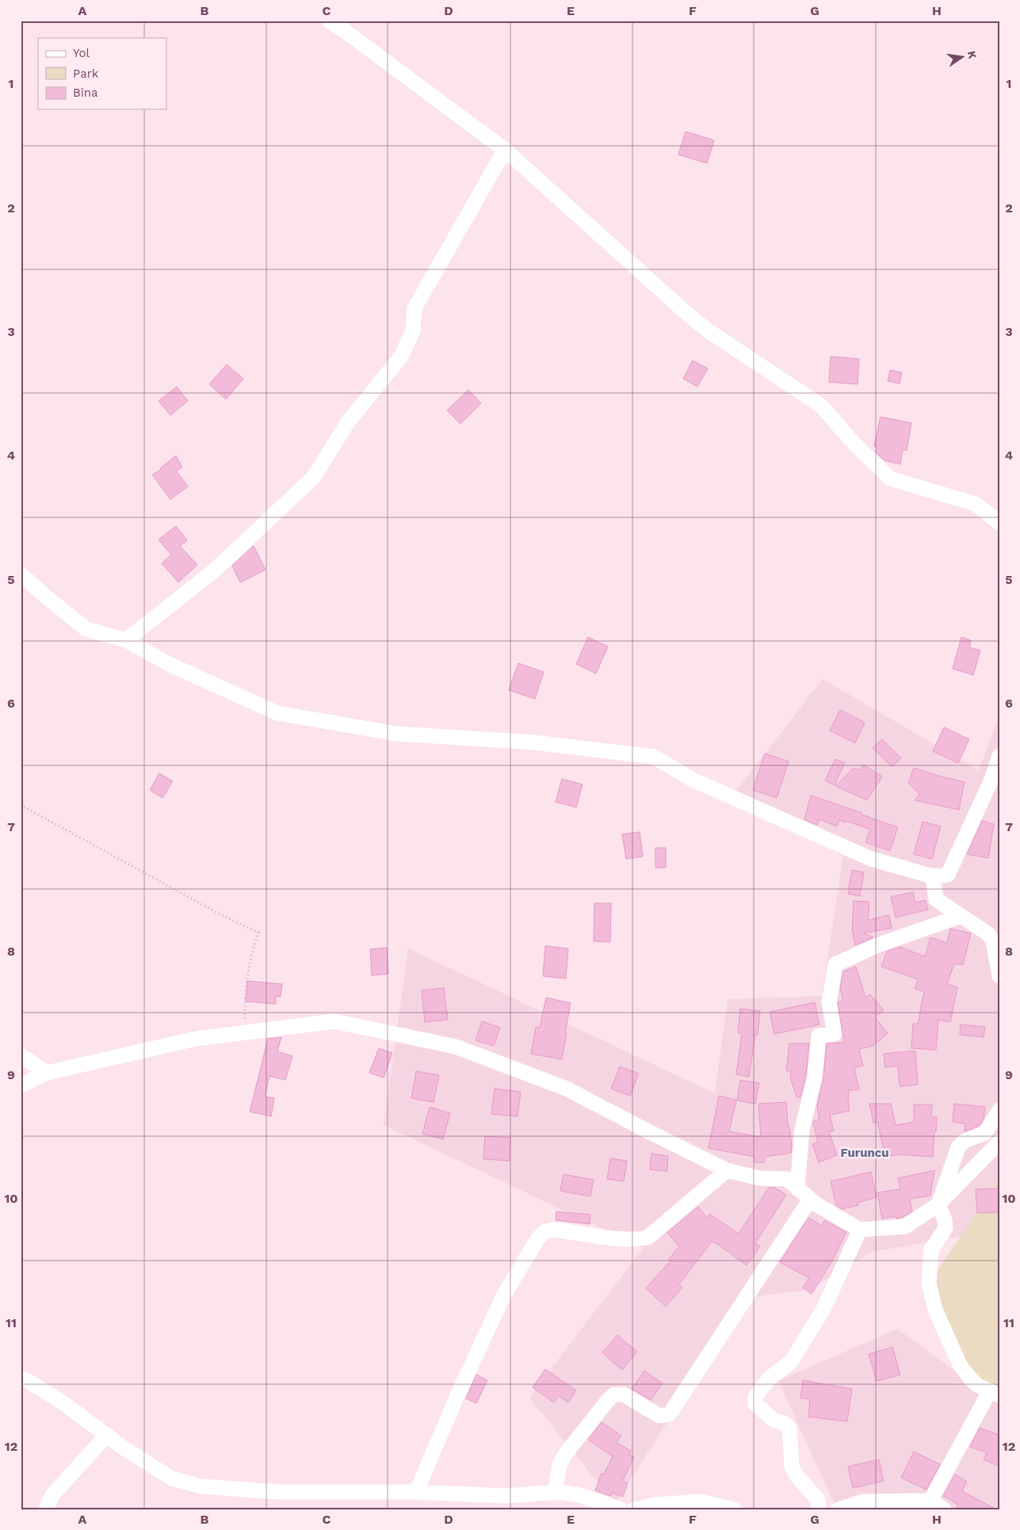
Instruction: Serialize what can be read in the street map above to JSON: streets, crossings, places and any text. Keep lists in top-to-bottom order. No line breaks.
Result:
{"districts":["Furuncu"],"legend":["Yol","Park","Bina"],"north":"right","grid":{"columns":["A","B","C","D","E","F","G","H"],"rows":["1","2","3","4","5","6","7","8","9","10","11","12"]}}
